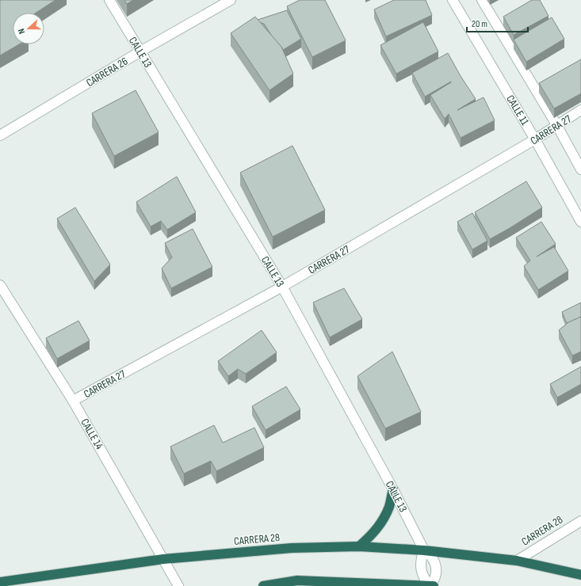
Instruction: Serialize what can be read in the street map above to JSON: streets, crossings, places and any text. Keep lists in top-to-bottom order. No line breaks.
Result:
{"streets":{"highway":["CARRERA 28"],"street":["CALLE 13","CARRERA 26","CALLE 11","CARRERA 27","CALLE 14"]},"crossings":[["CALLE 13","CARRERA 26"],["CALLE 13","CARRERA 27"],["CALLE 13","CARRERA 28"],["CALLE 11","CARRERA 27"],["CARRERA 27","CALLE 14"],["CALLE 14","CARRERA 28"]],"scale_bar":"20 m","north":"left"}
